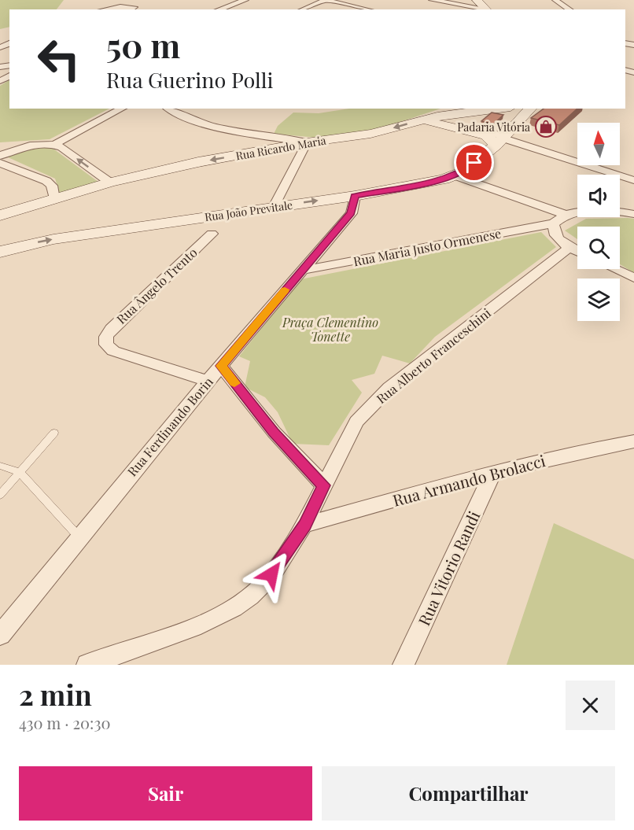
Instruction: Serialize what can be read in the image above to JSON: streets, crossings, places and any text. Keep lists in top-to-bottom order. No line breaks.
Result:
{"streets":{"main road":["Rua Ricardo Maria","Rua João Previtale"],"street":["Rua Maria Justo Ormenese","Rua Ângelo Trento","Rua Alberto Franceschini","Rua Ferdinando Borin","Rua Armando Brolacci","Rua Vitorio Randi"]},"crossings":[["Rua João Previtale","Rua Ferdinando Borin"],["Rua Maria Justo Ormenese","Rua Ferdinando Borin"],["Rua Ângelo Trento","Rua Ferdinando Borin"],["Rua Alberto Franceschini","Rua Armando Brolacci"],["Rua Armando Brolacci","Rua Vitorio Randi"]],"one_way":["Rua Ricardo Maria","Rua João Previtale"],"parks":["Praça Clementino Tonette"],"places":{"shop":["Padaria Vitória"]},"north":"top","page":{"turn":["50 m","Rua Guerino Polli"],"heading":["2 min","430 m · 20:30"],"buttons":["Sair","Compartilhar"]}}
